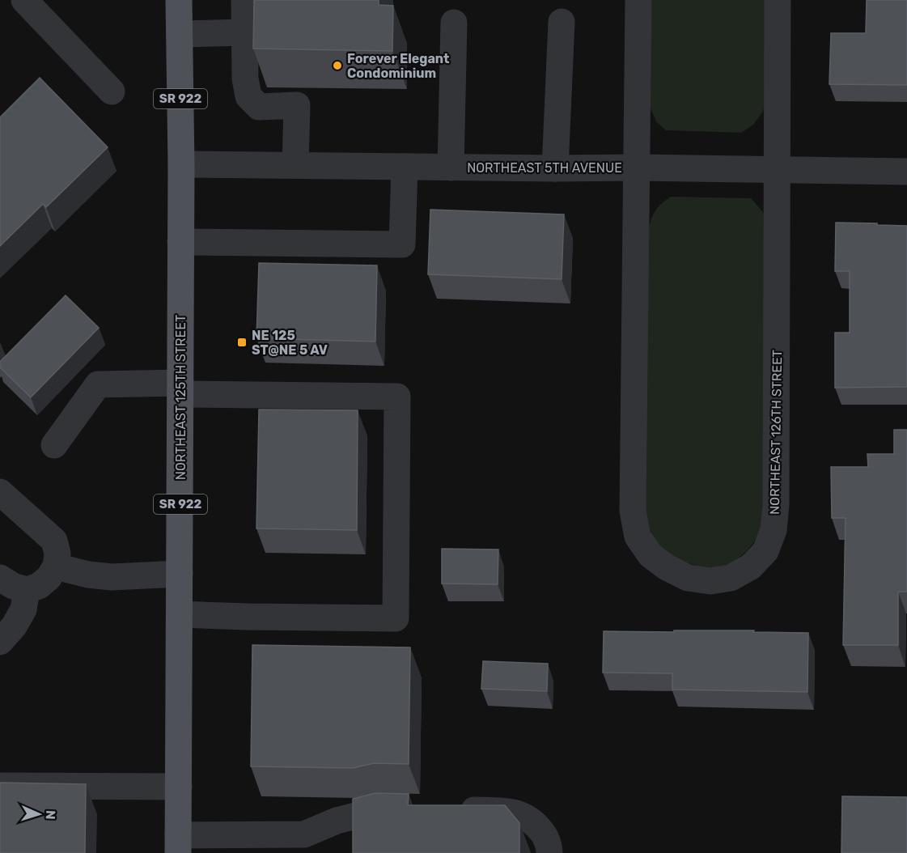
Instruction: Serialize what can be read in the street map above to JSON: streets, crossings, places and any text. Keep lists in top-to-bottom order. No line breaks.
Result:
{"streets":{"main road":["SR 922","NORTHEAST 125TH STREET"],"street":["NORTHEAST 5TH AVENUE","NORTHEAST 126TH STREET"]},"crossings":[["NORTHEAST 5TH AVENUE","NORTHEAST 125TH STREET"],["NORTHEAST 5TH AVENUE","NORTHEAST 126TH STREET"]],"places":{"other":["Forever Elegant Condominium"],"transit":["NE 125 ST@NE 5 AV"]},"north":"right"}
